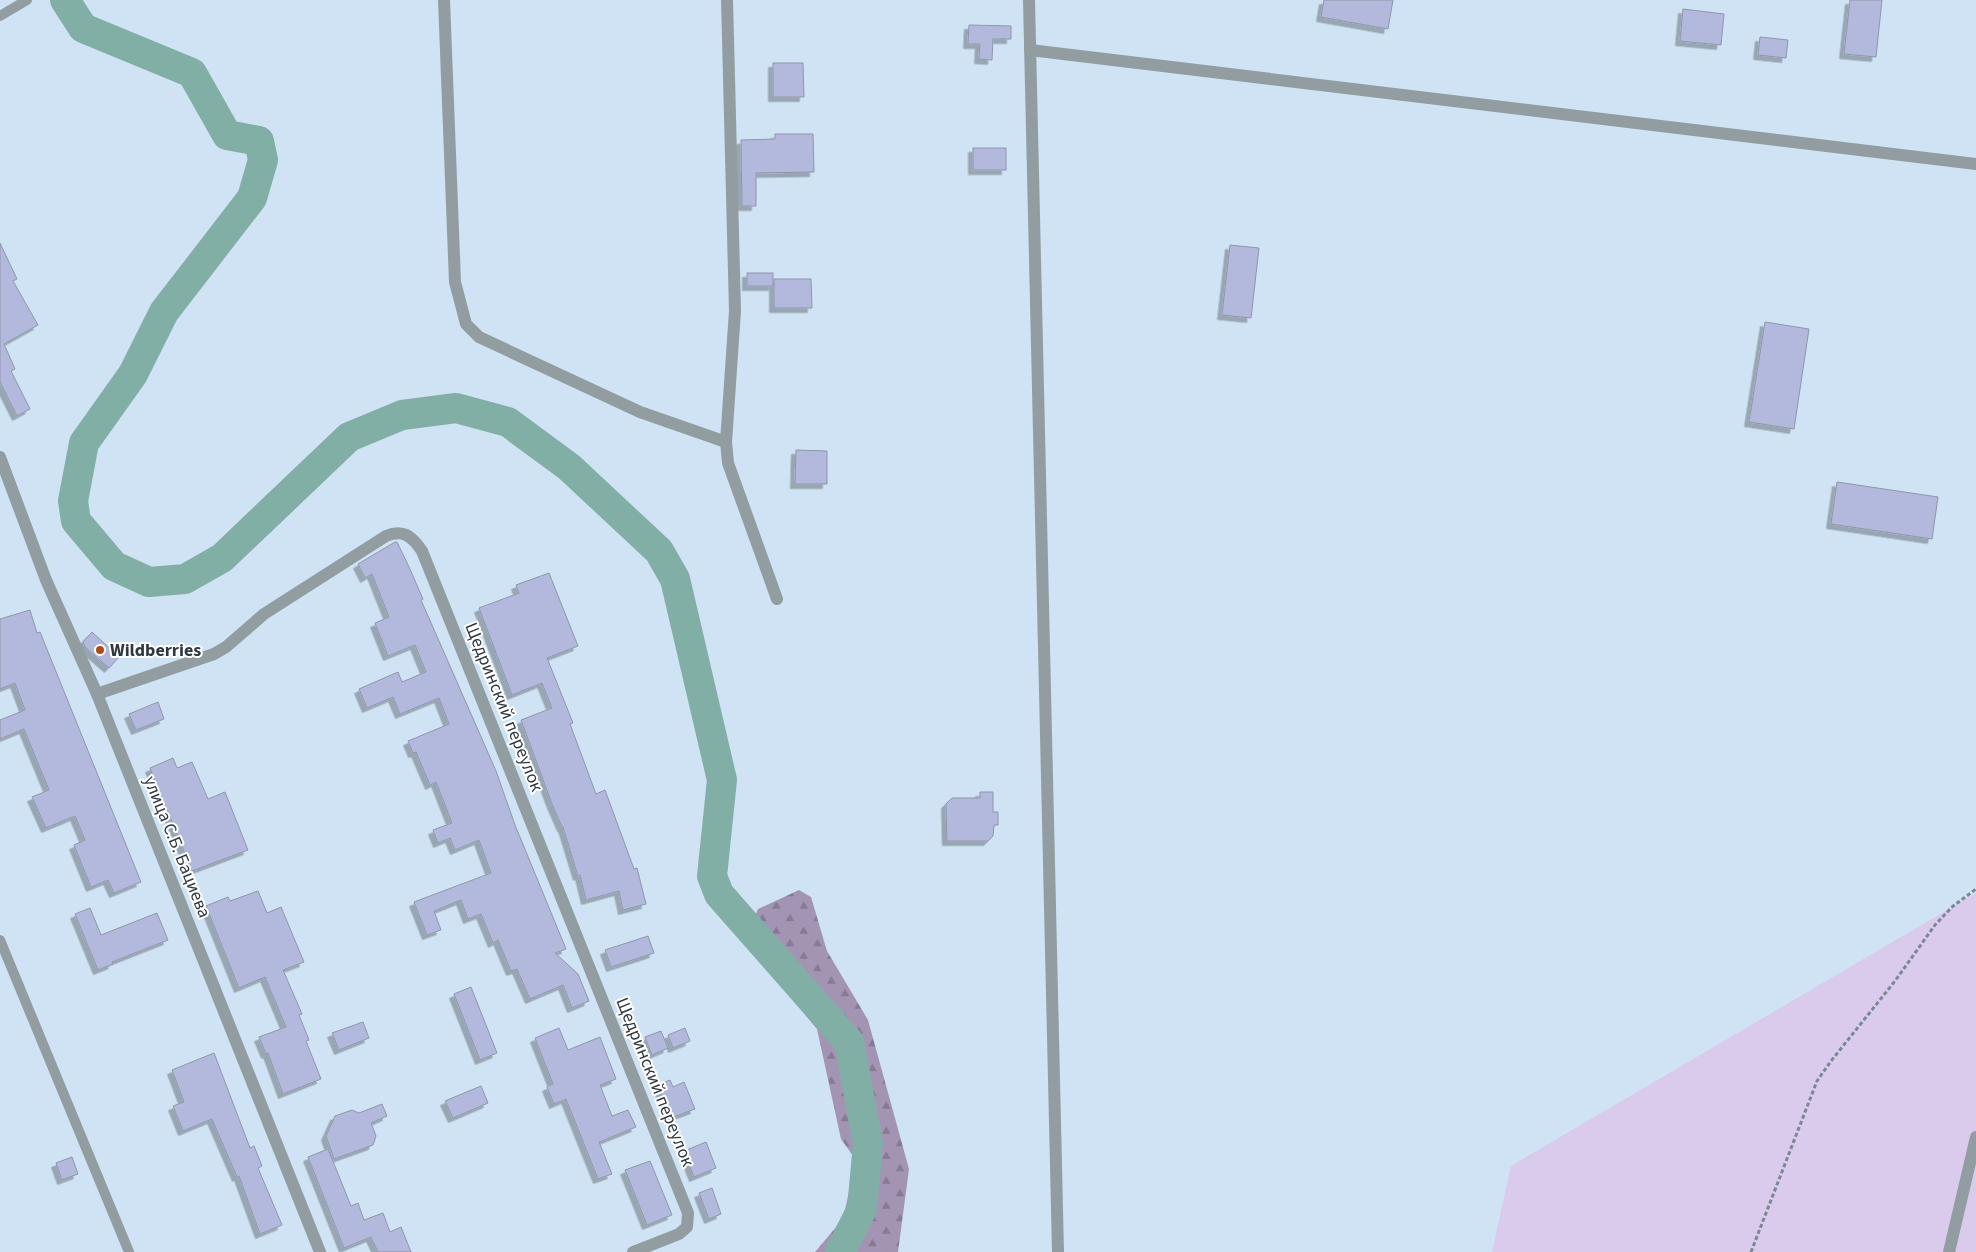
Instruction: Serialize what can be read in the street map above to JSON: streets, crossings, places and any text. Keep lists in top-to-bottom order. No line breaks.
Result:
{"streets":{"street":["Щедринский переулок","улица С.Б. Бациева"]},"crossings":[["Щедринский переулок","улица С.Б. Бациева"]],"places":["Wildberries"]}
